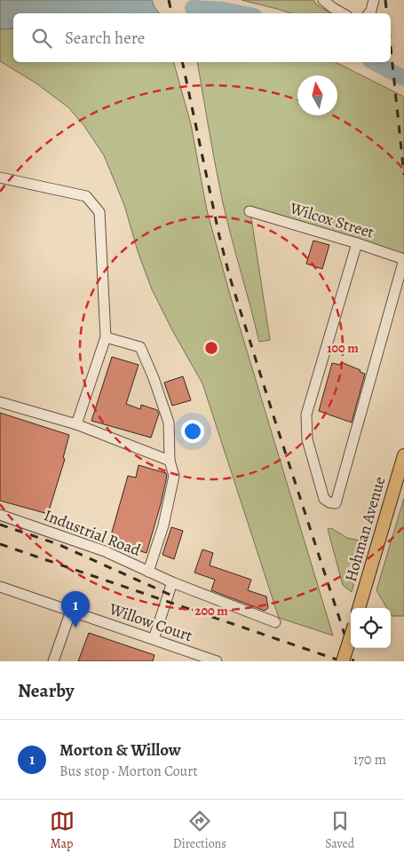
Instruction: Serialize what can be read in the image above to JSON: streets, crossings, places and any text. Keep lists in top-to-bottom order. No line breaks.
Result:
{"streets":{"main road":["Hohman Avenue"],"street":["Wilcox Street","Industrial Road","Willow Court"]},"north":"top","page":{"search":"Search here","pins":"1","heading":"Nearby","list":[{"mark":"1","name":"Morton & Willow","note":"Bus stop · Morton Court","value":"170 m"}],"nav":["Map","Directions","Saved"]},"rings":["100 m","200 m"]}
